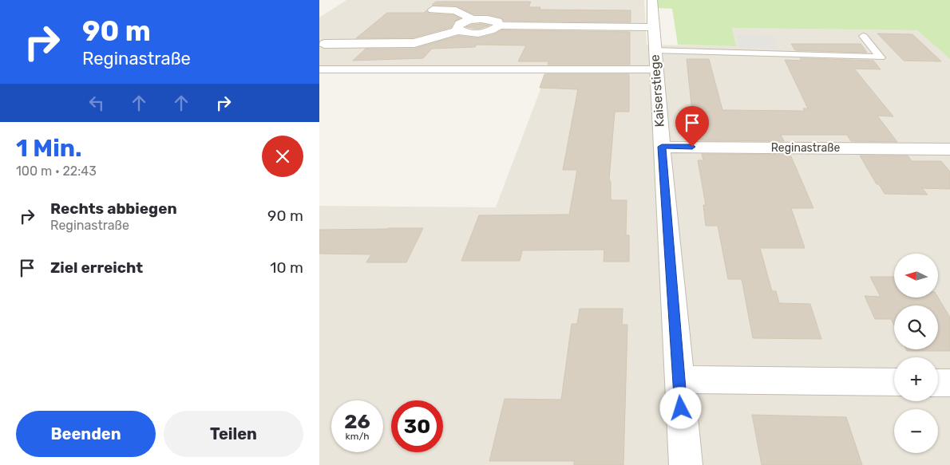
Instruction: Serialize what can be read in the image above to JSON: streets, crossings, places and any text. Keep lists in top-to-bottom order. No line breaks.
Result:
{"streets":{"street":["Kaiserstiege","Reginastraße"]},"crossings":[["Kaiserstiege","Reginastraße"]],"north":"left","page":{"turn":["90 m","Reginastraße"],"heading":["1 Min.","100 m · 22:43"],"list":[{"name":"Rechts abbiegen","note":"Reginastraße","value":"90 m"},{"name":"Ziel erreicht","value":"10 m"}],"map_buttons":["+","−"],"speed":"26 km/h","limit":"30","buttons":["Beenden","Teilen"]}}
